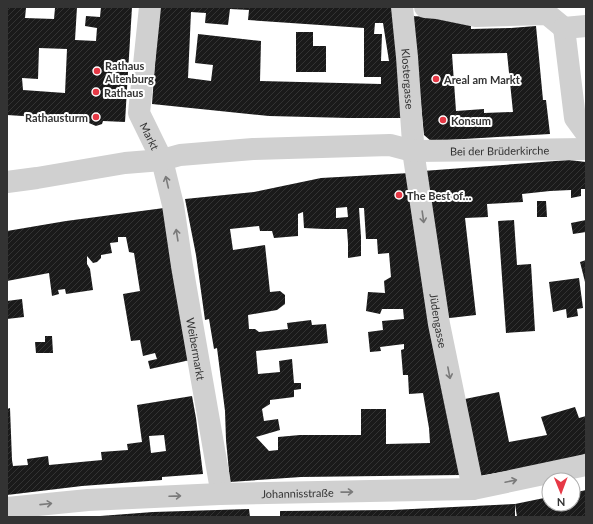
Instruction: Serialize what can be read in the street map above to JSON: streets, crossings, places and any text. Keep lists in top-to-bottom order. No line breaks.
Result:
{"streets":{"street":["Klostergasse","Markt","Bei der Brüderkirche","Jüdengasse","Weibermarkt","Johannisstraße"]},"crossings":[["Klostergasse","Bei der Brüderkirche"],["Klostergasse","Jüdengasse"],["Markt","Bei der Brüderkirche"],["Markt","Weibermarkt"],["Bei der Brüderkirche","Jüdengasse"],["Jüdengasse","Johannisstraße"],["Weibermarkt","Johannisstraße"]],"one_way":["Jüdengasse","Weibermarkt","Johannisstraße"],"places":["Rathaus Altenburg","Areal am Markt","Rathaus","Rathausturm","Konsum","The Best of…"],"north":"bottom"}
